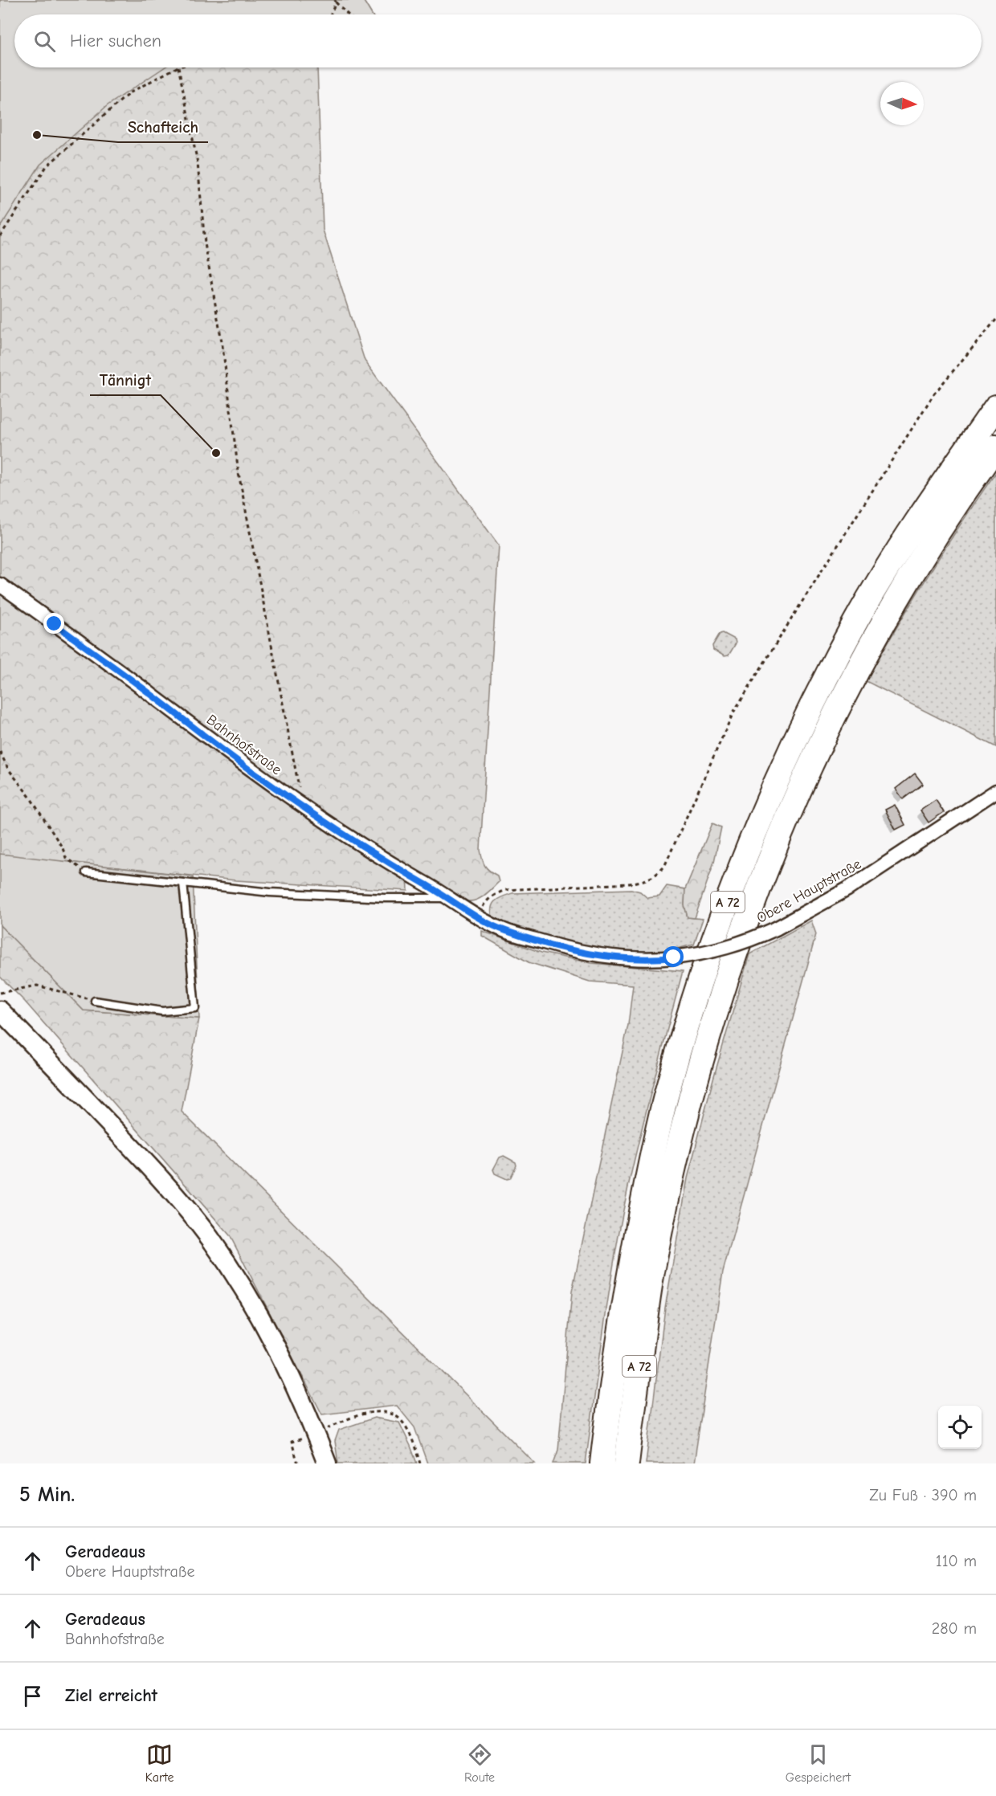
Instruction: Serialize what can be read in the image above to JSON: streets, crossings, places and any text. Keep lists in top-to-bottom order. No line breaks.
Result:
{"streets":{"highway":["A 72"],"street":["Bahnhofstraße","Obere Hauptstraße"]},"crossings":[["Bahnhofstraße","Obere Hauptstraße"]],"places":["Schafteich","Tännigt"],"north":"right","page":{"search":"Hier suchen","heading":["5 Min.","Zu Fuß · 390 m"],"list":[["Geradeaus","Obere Hauptstraße","110 m"],["Geradeaus","Bahnhofstraße","280 m"],"Ziel erreicht"],"nav":["Karte","Route","Gespeichert"]}}
